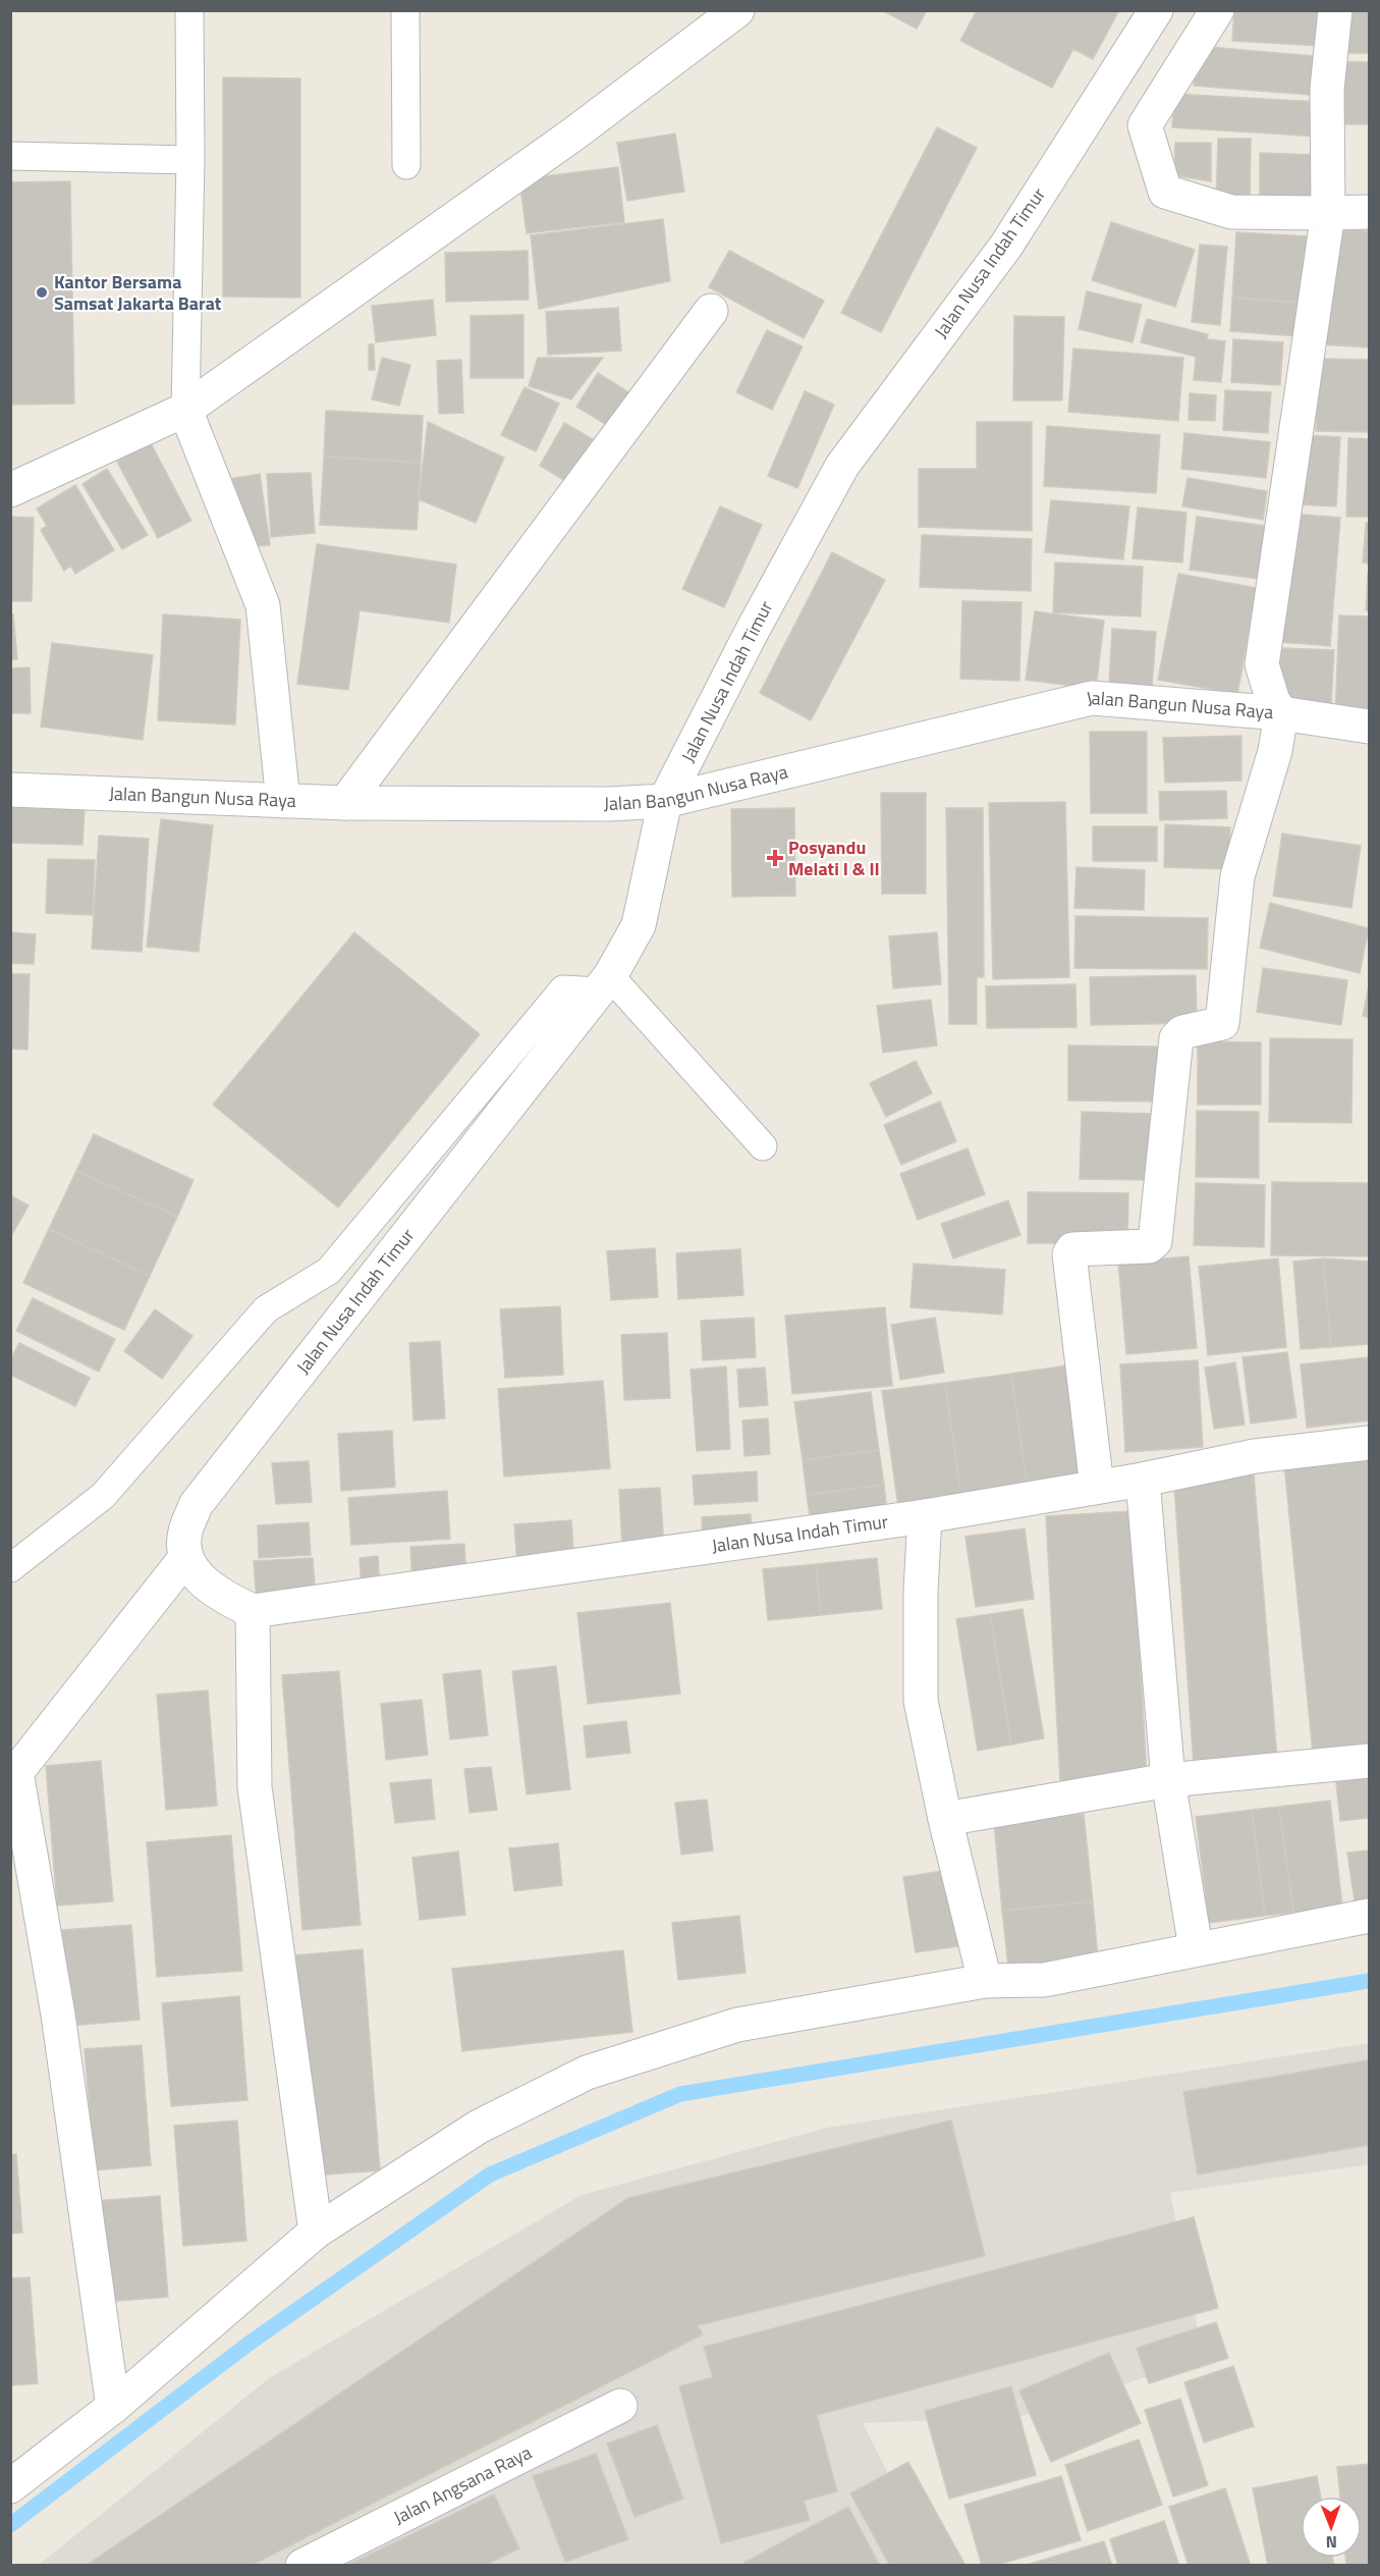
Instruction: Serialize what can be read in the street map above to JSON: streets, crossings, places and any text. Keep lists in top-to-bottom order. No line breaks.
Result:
{"streets":{"street":["Jalan Nusa Indah Timur","Jalan Bangun Nusa Raya","Jalan Angsana Raya"]},"crossings":[["Jalan Nusa Indah Timur","Jalan Bangun Nusa Raya"]],"places":{"other":["Kantor Bersama Samsat Jakarta Barat"],"health":["Posyandu Melati I & II"]},"north":"bottom"}
